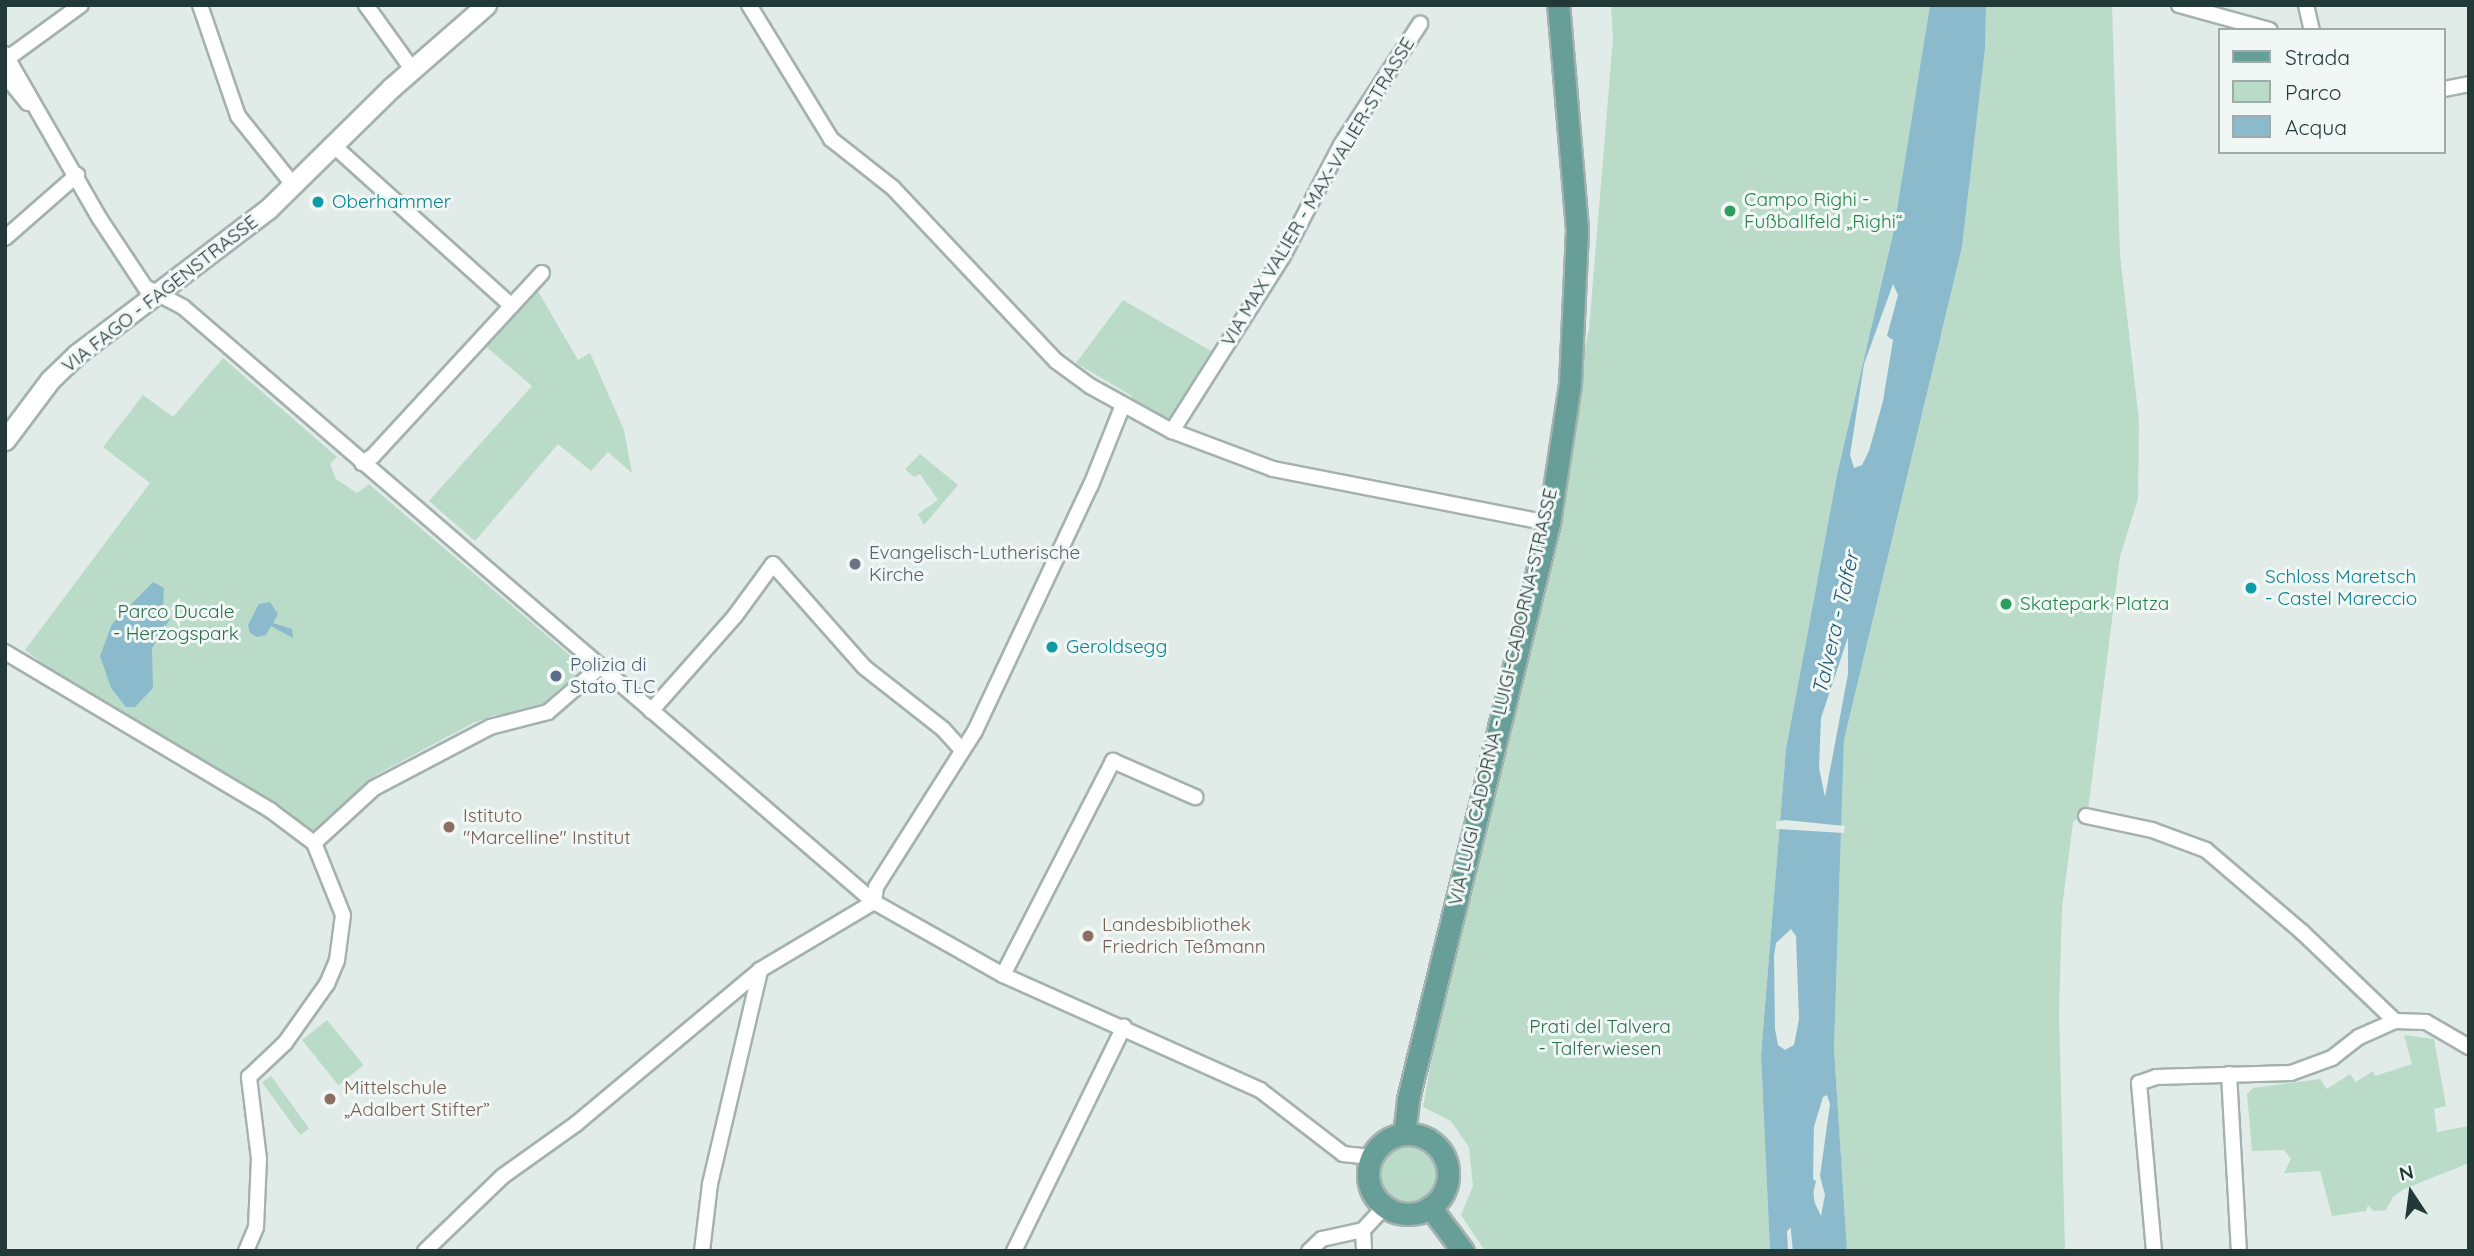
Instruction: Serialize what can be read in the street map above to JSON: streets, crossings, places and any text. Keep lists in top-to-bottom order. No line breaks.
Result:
{"streets":{"main road":["VIA LUIGI CADORNA - LUIGI-CADORNA-STRASSE"],"street":["VIA MAX VALIER - MAX-VALIER-STRASSE","VIA FAGO - FAGENSTRASSE"]},"water":["Talvera - Talfer"],"parks":["Parco Ducale - Herzogspark","Prati del Talvera - Talferwiesen"],"places":["Oberhammer","Campo Righi - Fußballfeld „Righi“","Evangelisch-Lutherische Kirche","Schloss Maretsch - Castel Mareccio","Skatepark Platza","Geroldsegg","Polizia di Stato TLC","Istituto \"Marcelline\" Institut","Landesbibliothek Friedrich Teßmann","Mittelschule „Adalbert Stifter”"],"legend":["Strada","Parco","Acqua"],"north":"top"}
